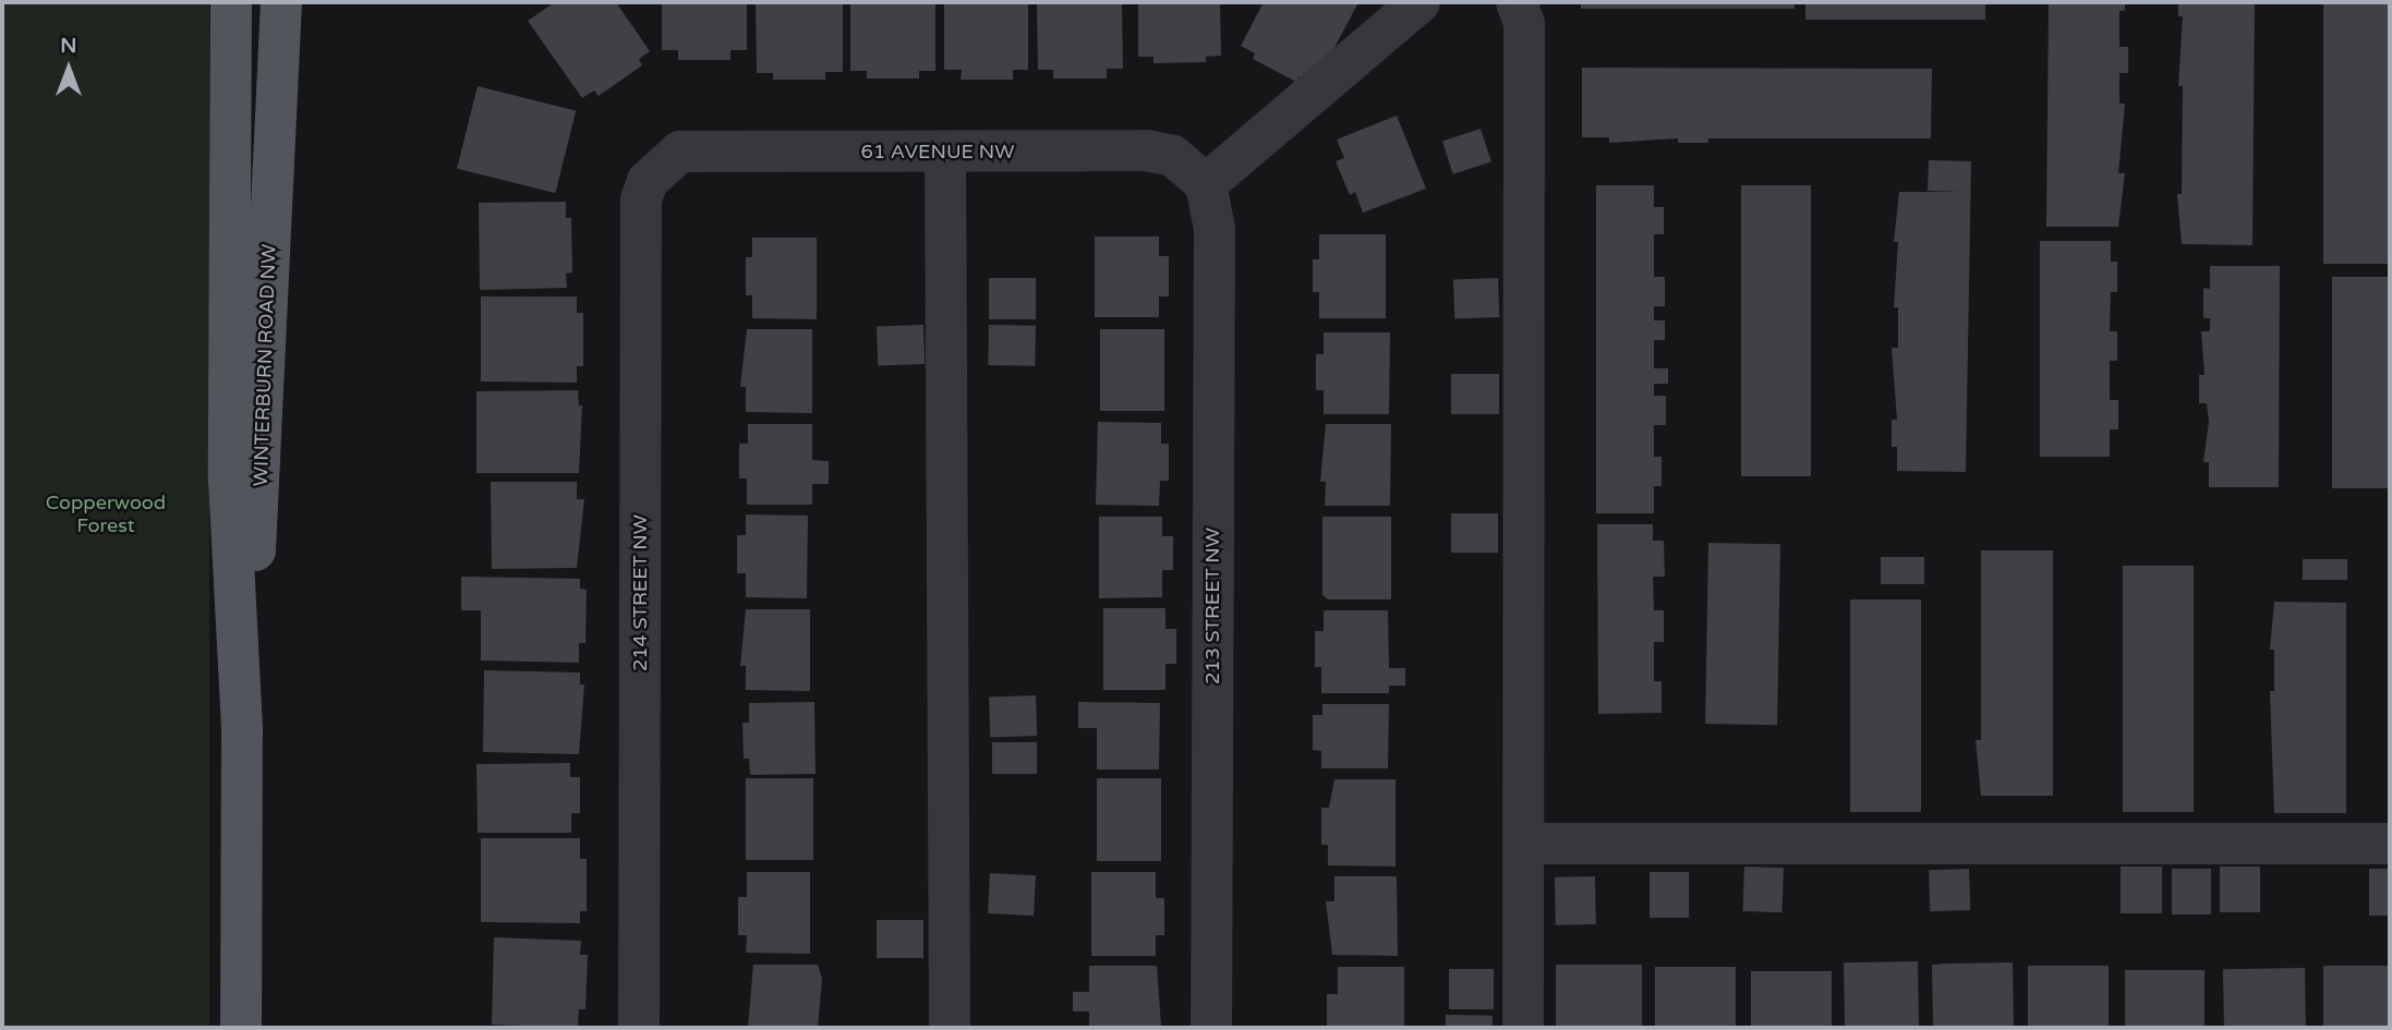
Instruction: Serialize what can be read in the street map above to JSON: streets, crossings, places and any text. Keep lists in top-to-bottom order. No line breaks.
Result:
{"streets":{"main road":["WINTERBURN ROAD NW"],"street":["61 AVENUE NW","214 STREET NW","213 STREET NW"]},"crossings":[["61 AVENUE NW","214 STREET NW"],["61 AVENUE NW","213 STREET NW"]],"parks":["Copperwood Forest"],"north":"top"}
